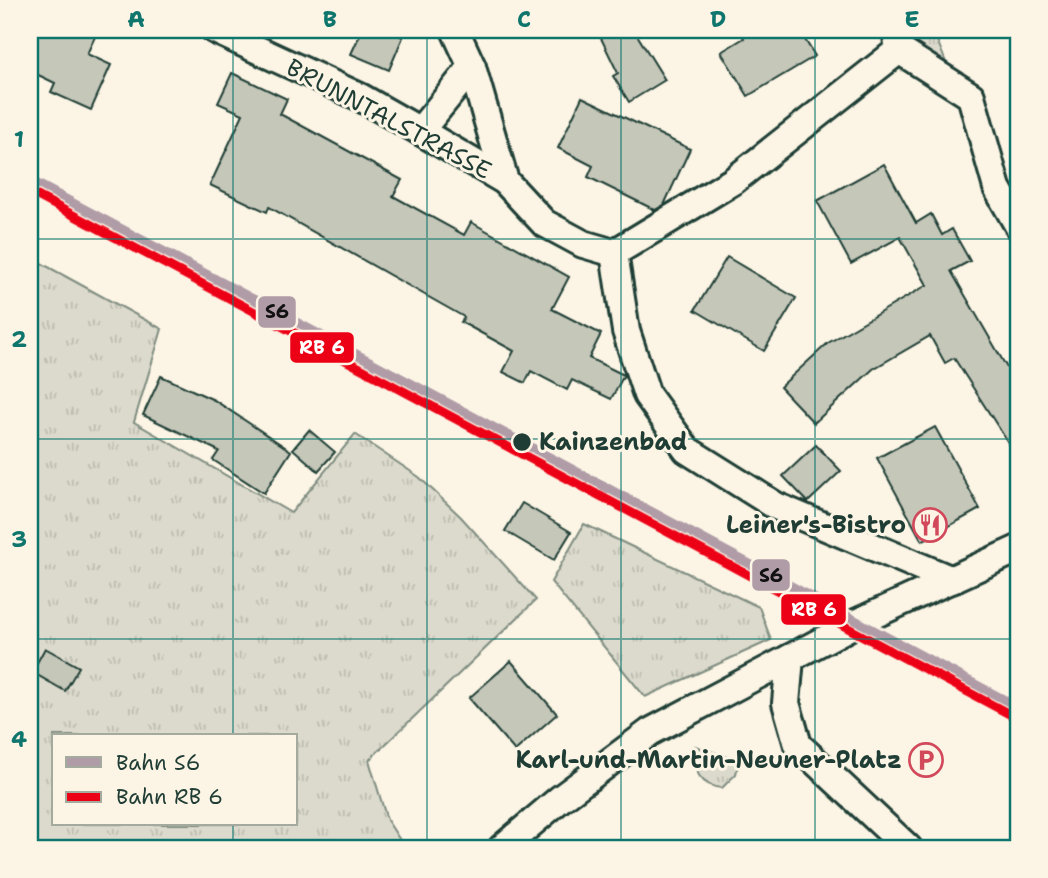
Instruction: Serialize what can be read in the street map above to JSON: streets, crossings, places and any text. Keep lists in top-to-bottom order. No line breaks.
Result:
{"streets":{"street":["BRUNNTALSTRASSE"]},"places":{"other":["Kainzenbad"],"restaurant":["Leiner's-Bistro"],"parking":["Karl-und-Martin-Neuner-Platz"]},"lines":["rail line S6"],"legend":["Bahn S6","Bahn RB 6"],"grid":{"columns":["A","B","C","D","E"],"rows":["1","2","3","4"]}}
